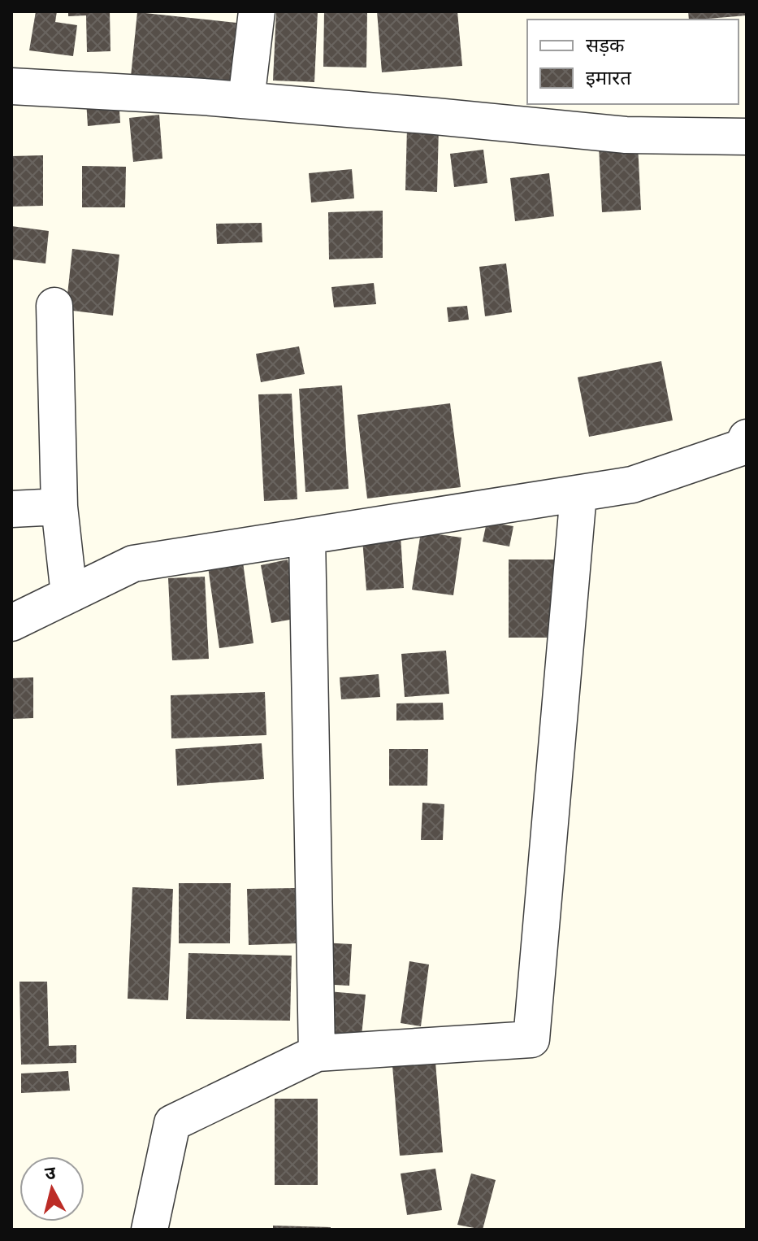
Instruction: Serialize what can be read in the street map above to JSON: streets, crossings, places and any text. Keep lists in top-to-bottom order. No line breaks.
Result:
{"legend":["सड़क","इमारत"],"north":"top"}
